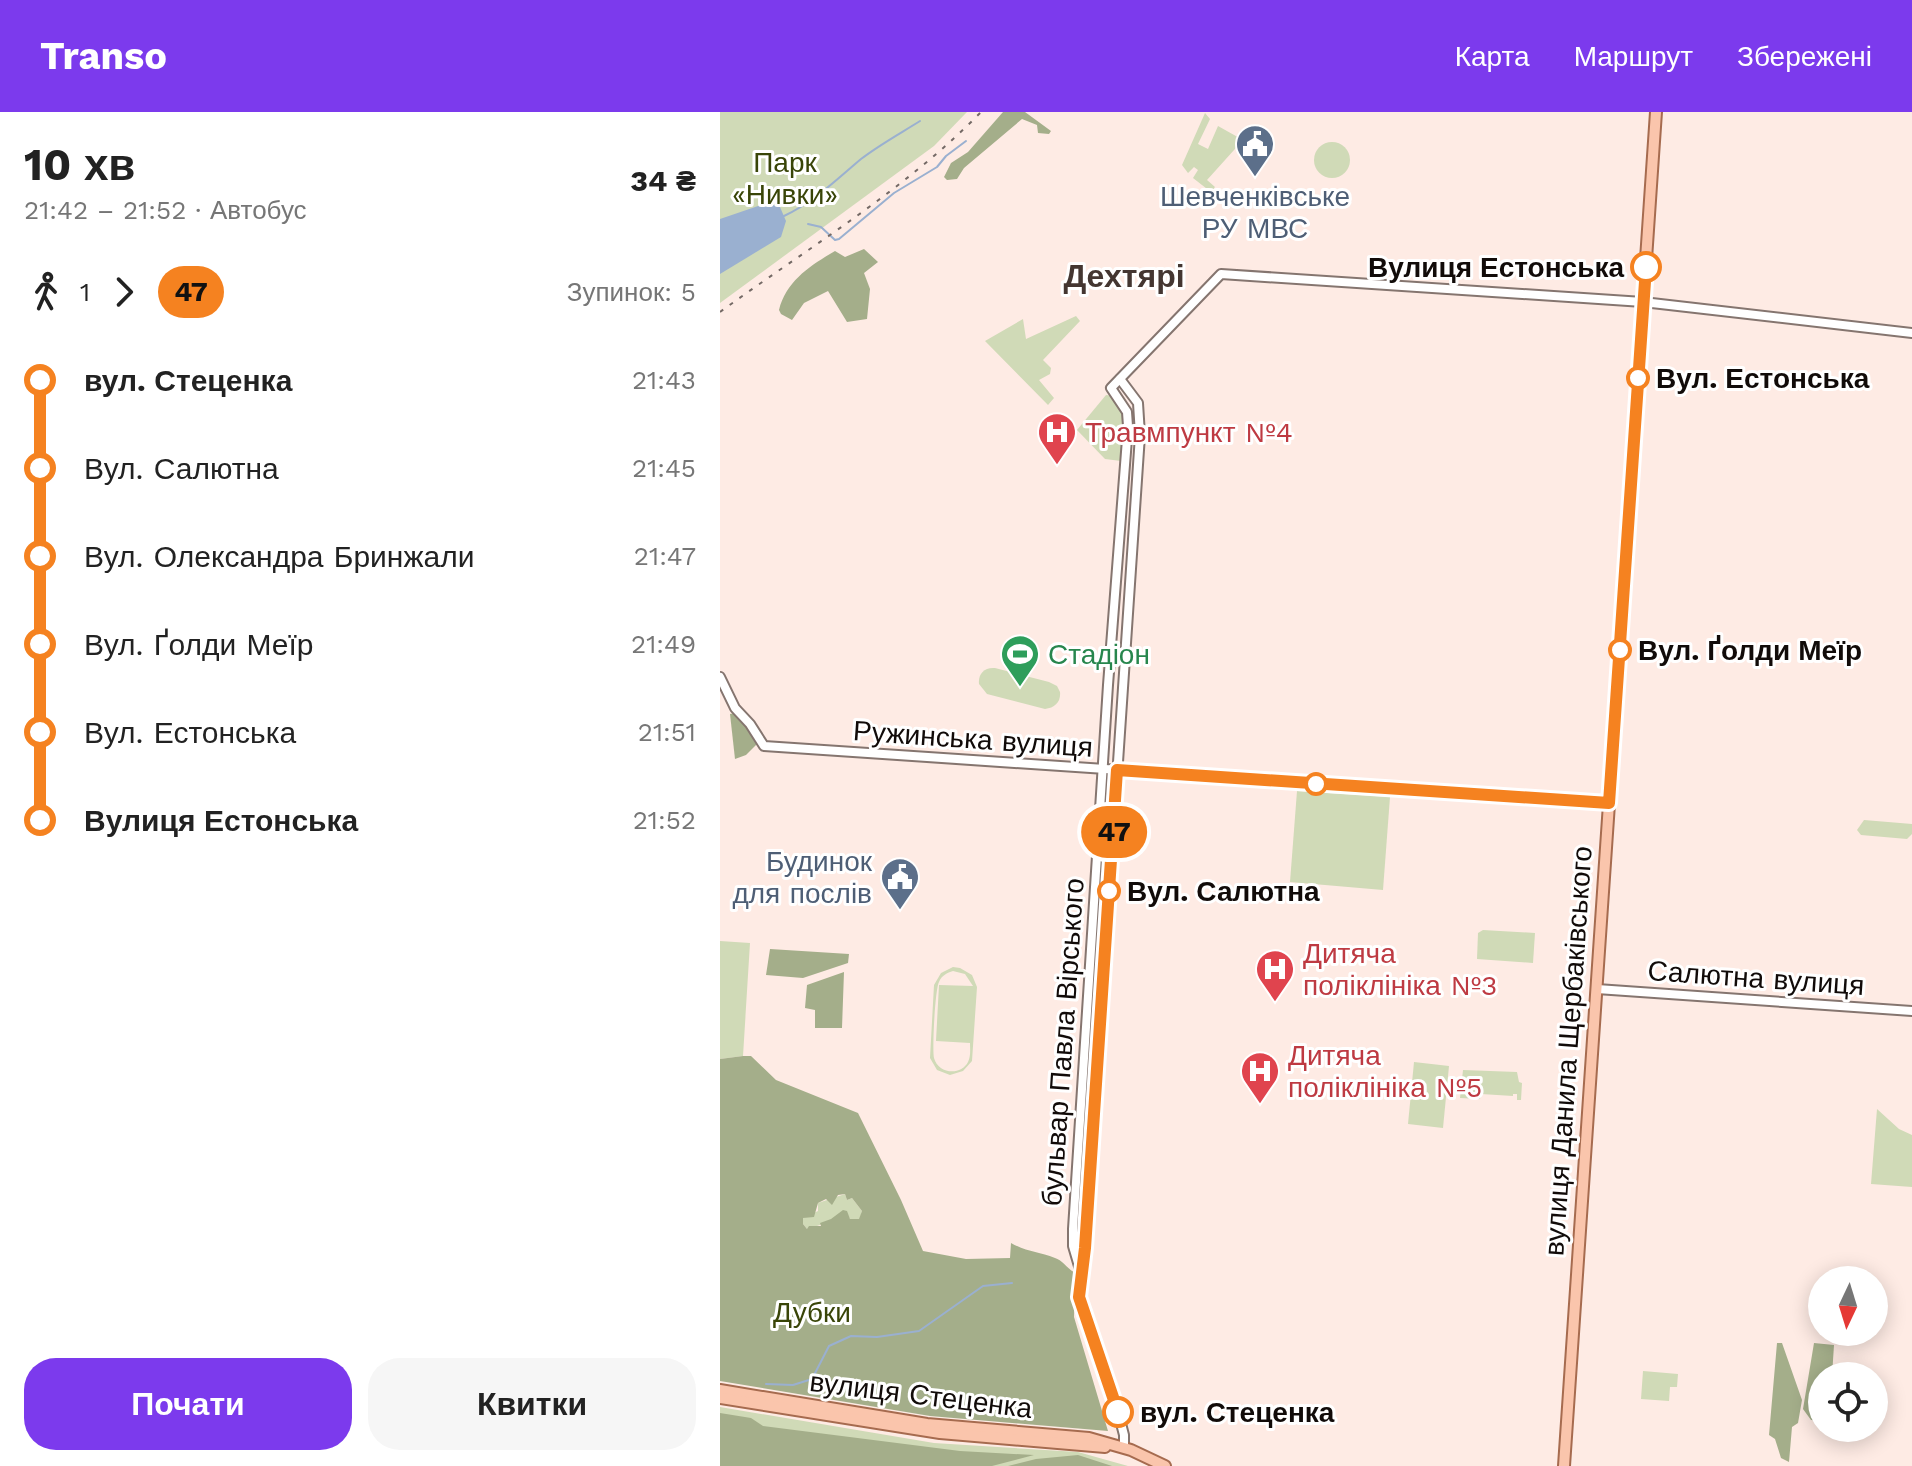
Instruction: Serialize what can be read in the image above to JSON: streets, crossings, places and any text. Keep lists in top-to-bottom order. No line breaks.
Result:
{"streets":{"main road":["вулиця Данила Щербаківського","вулиця Стеценка"],"street":["Ружинська вулиця","Салютна вулиця","бульвар Павла Вірського"]},"crossings":[["Ружинська вулиця","бульвар Павла Вірського"],["Ружинська вулиця","вулиця Данила Щербаківського"],["Салютна вулиця","вулиця Данила Щербаківського"],["бульвар Павла Вірського","вулиця Стеценка"]],"districts":["Дехтярі"],"parks":["Парк «Нивки»","Дубки"],"places":{"public building":["Шевченківське РУ МВС","Будинок для послів"],"other":["Вулиця Естонська","Вул. Естонська","Вул. Ґолди Меїр","Вул. Салютна","вул. Стеценка"],"hospital":["Травмпункт №4","Дитяча поліклініка №3","Дитяча поліклініка №5"],"sports":["Стадіон"]},"lines":["bus line 47"],"north":"bottom","page":{"header":"Transo","nav":["Карта","Маршрут","Збережені"],"heading":["10 хв","21:42 – 21:52 · Автобус","34 ₴"],"on_map":"47","legs":["1","47","Зупинок: 5"],"list":[{"name":"вул. Стеценка","value":"21:43"},{"name":"Вул. Салютна","value":"21:45"},{"name":"Вул. Олександра Бринжали","value":"21:47"},{"name":"Вул. Ґолди Меїр","value":"21:49"},{"name":"Вул. Естонська","value":"21:51"},{"name":"Вулиця Естонська","value":"21:52"}],"buttons":["Почати","Квитки"]}}
